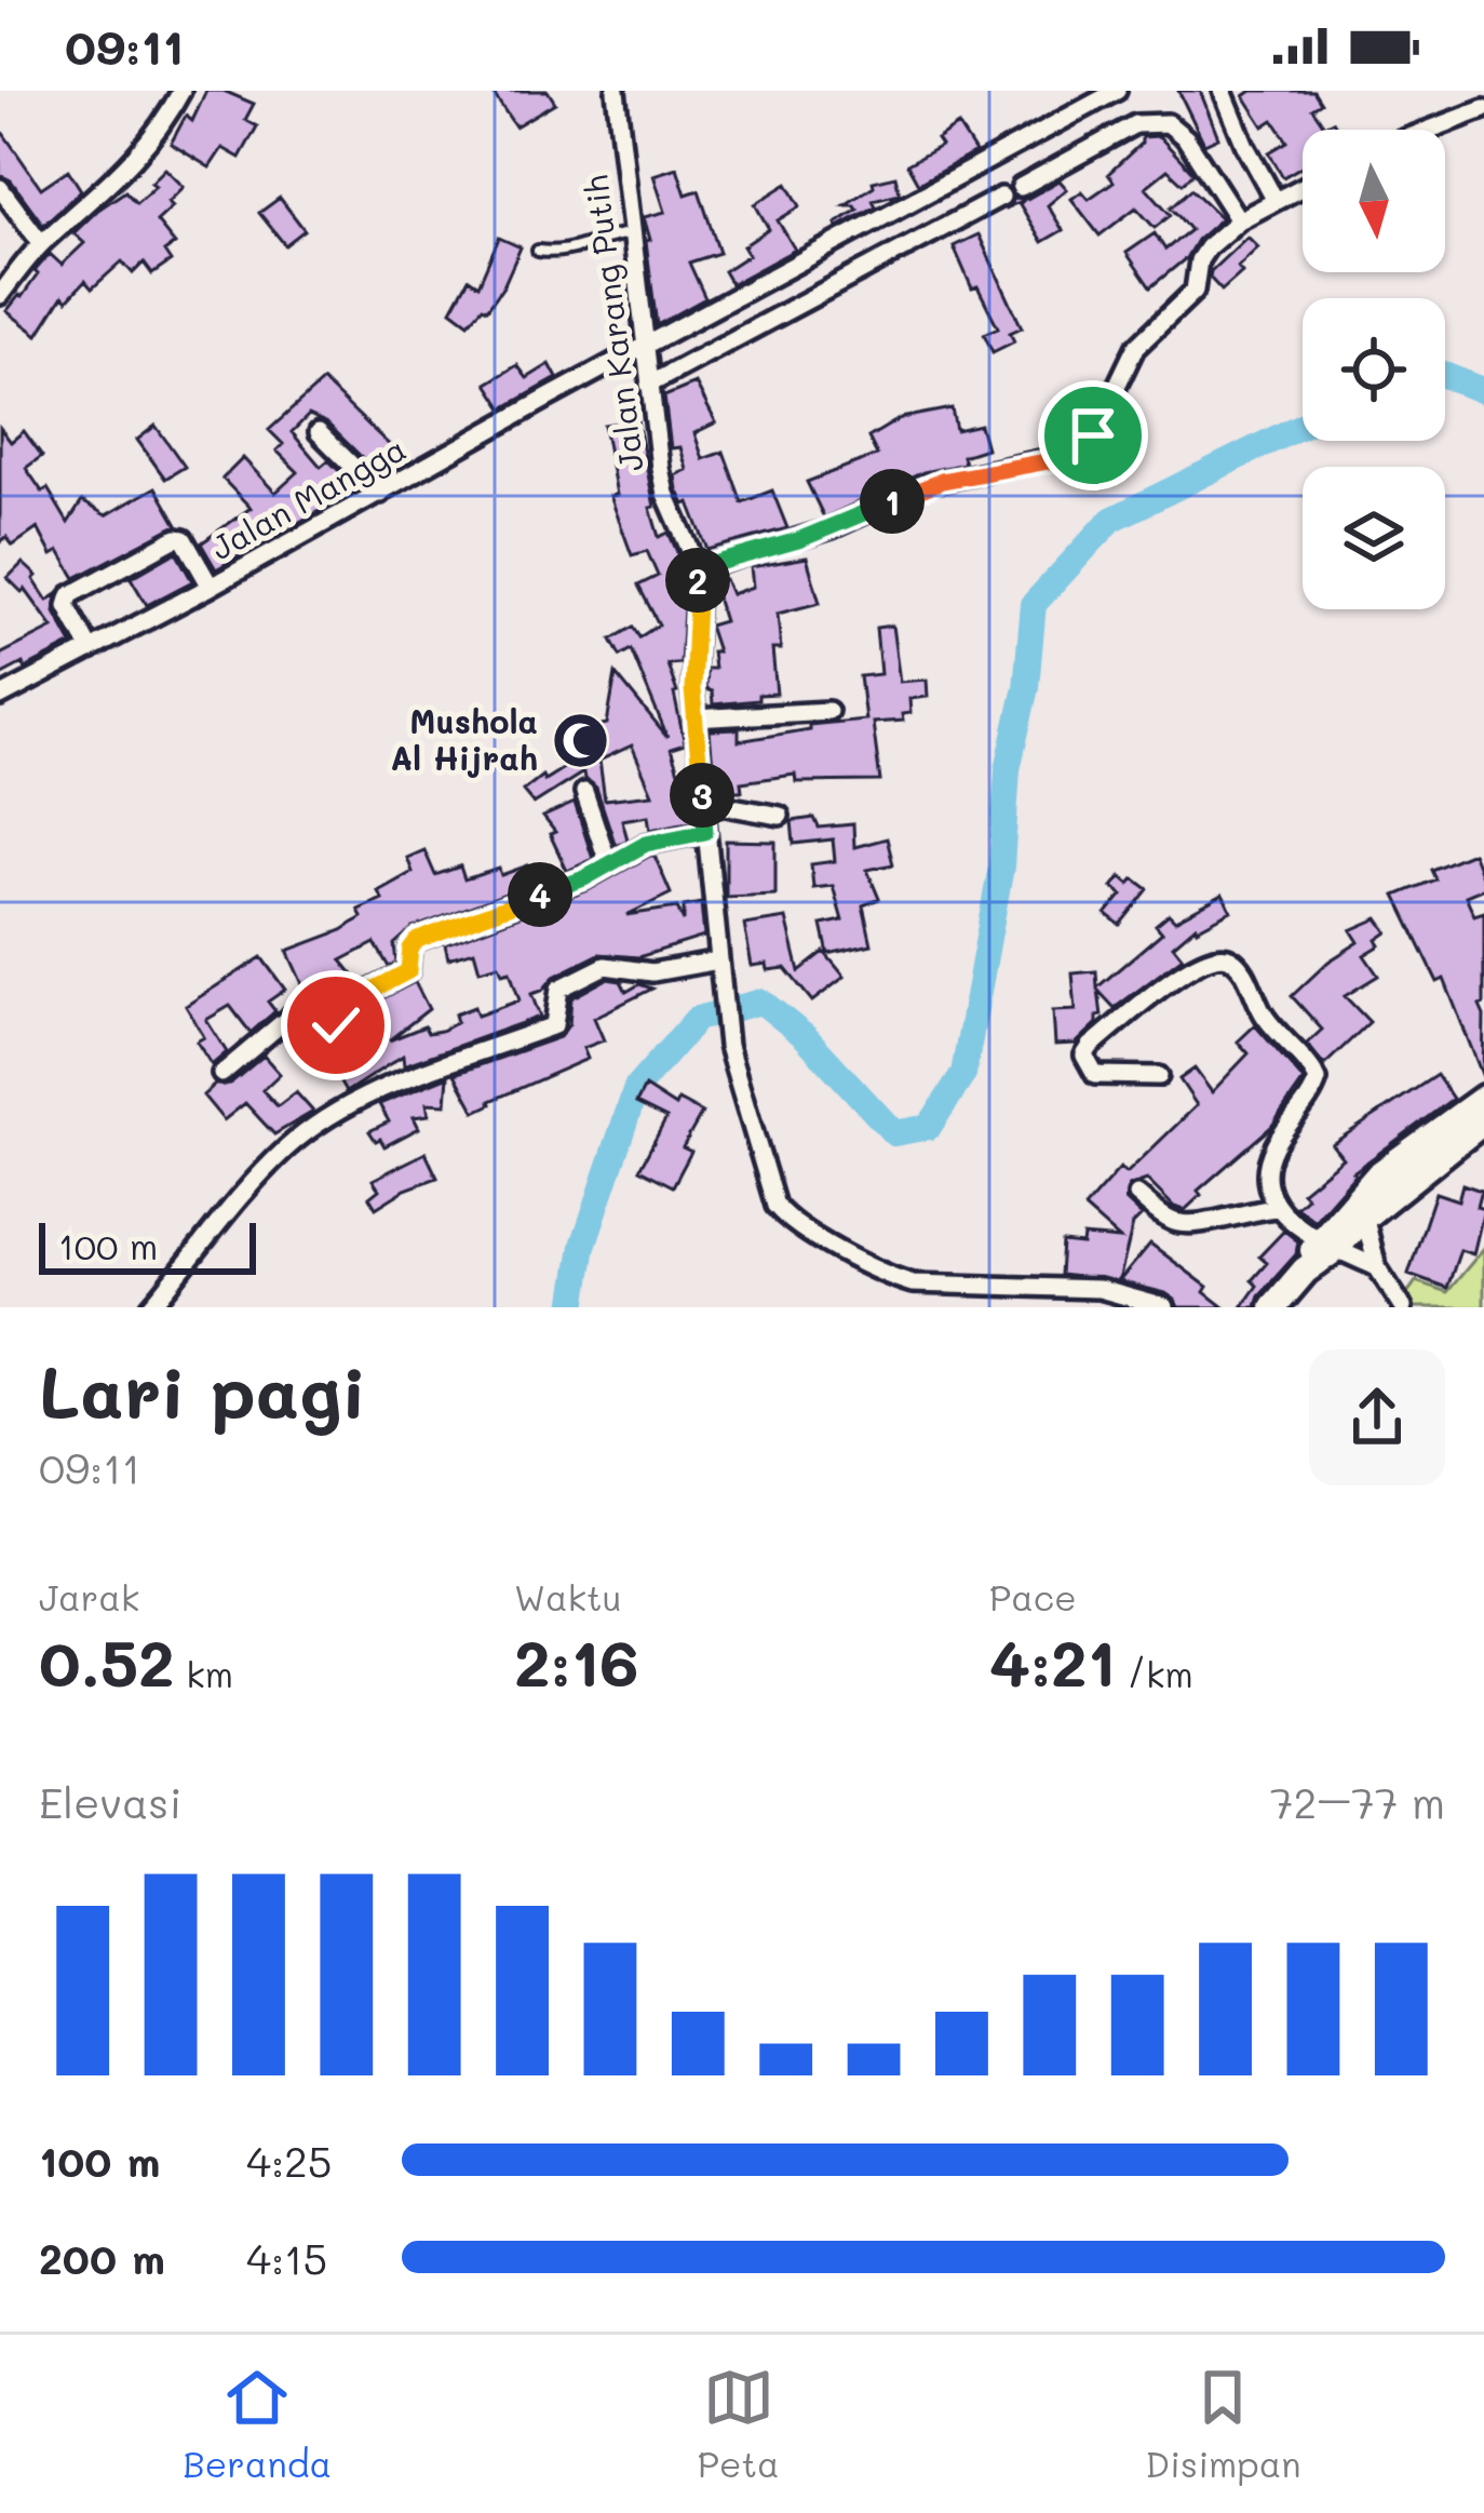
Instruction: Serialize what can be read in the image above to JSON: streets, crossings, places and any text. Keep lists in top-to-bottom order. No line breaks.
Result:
{"streets":{"street":["Jalan Karang Putih","Jalan Mangga"]},"crossings":[["Jalan Karang Putih","Jalan Mangga"]],"places":{"mosque":["Mushola Al Hijrah"]},"scale_bar":"100 m","north":"bottom","page":{"status":"09:11","pins":["1","2","3","4"],"scale":"100 m","heading":["Lari pagi","09:11"],"stats":[["Jarak","0.52 km"],["Waktu","2:16"],["Pace","4:21 /km"]],"chart":["Elevasi","72–77 m"],"list":[{"name":"100 m","note":"4:25"},{"name":"200 m","note":"4:15"}],"tabs":["Beranda","Peta","Disimpan"]}}
